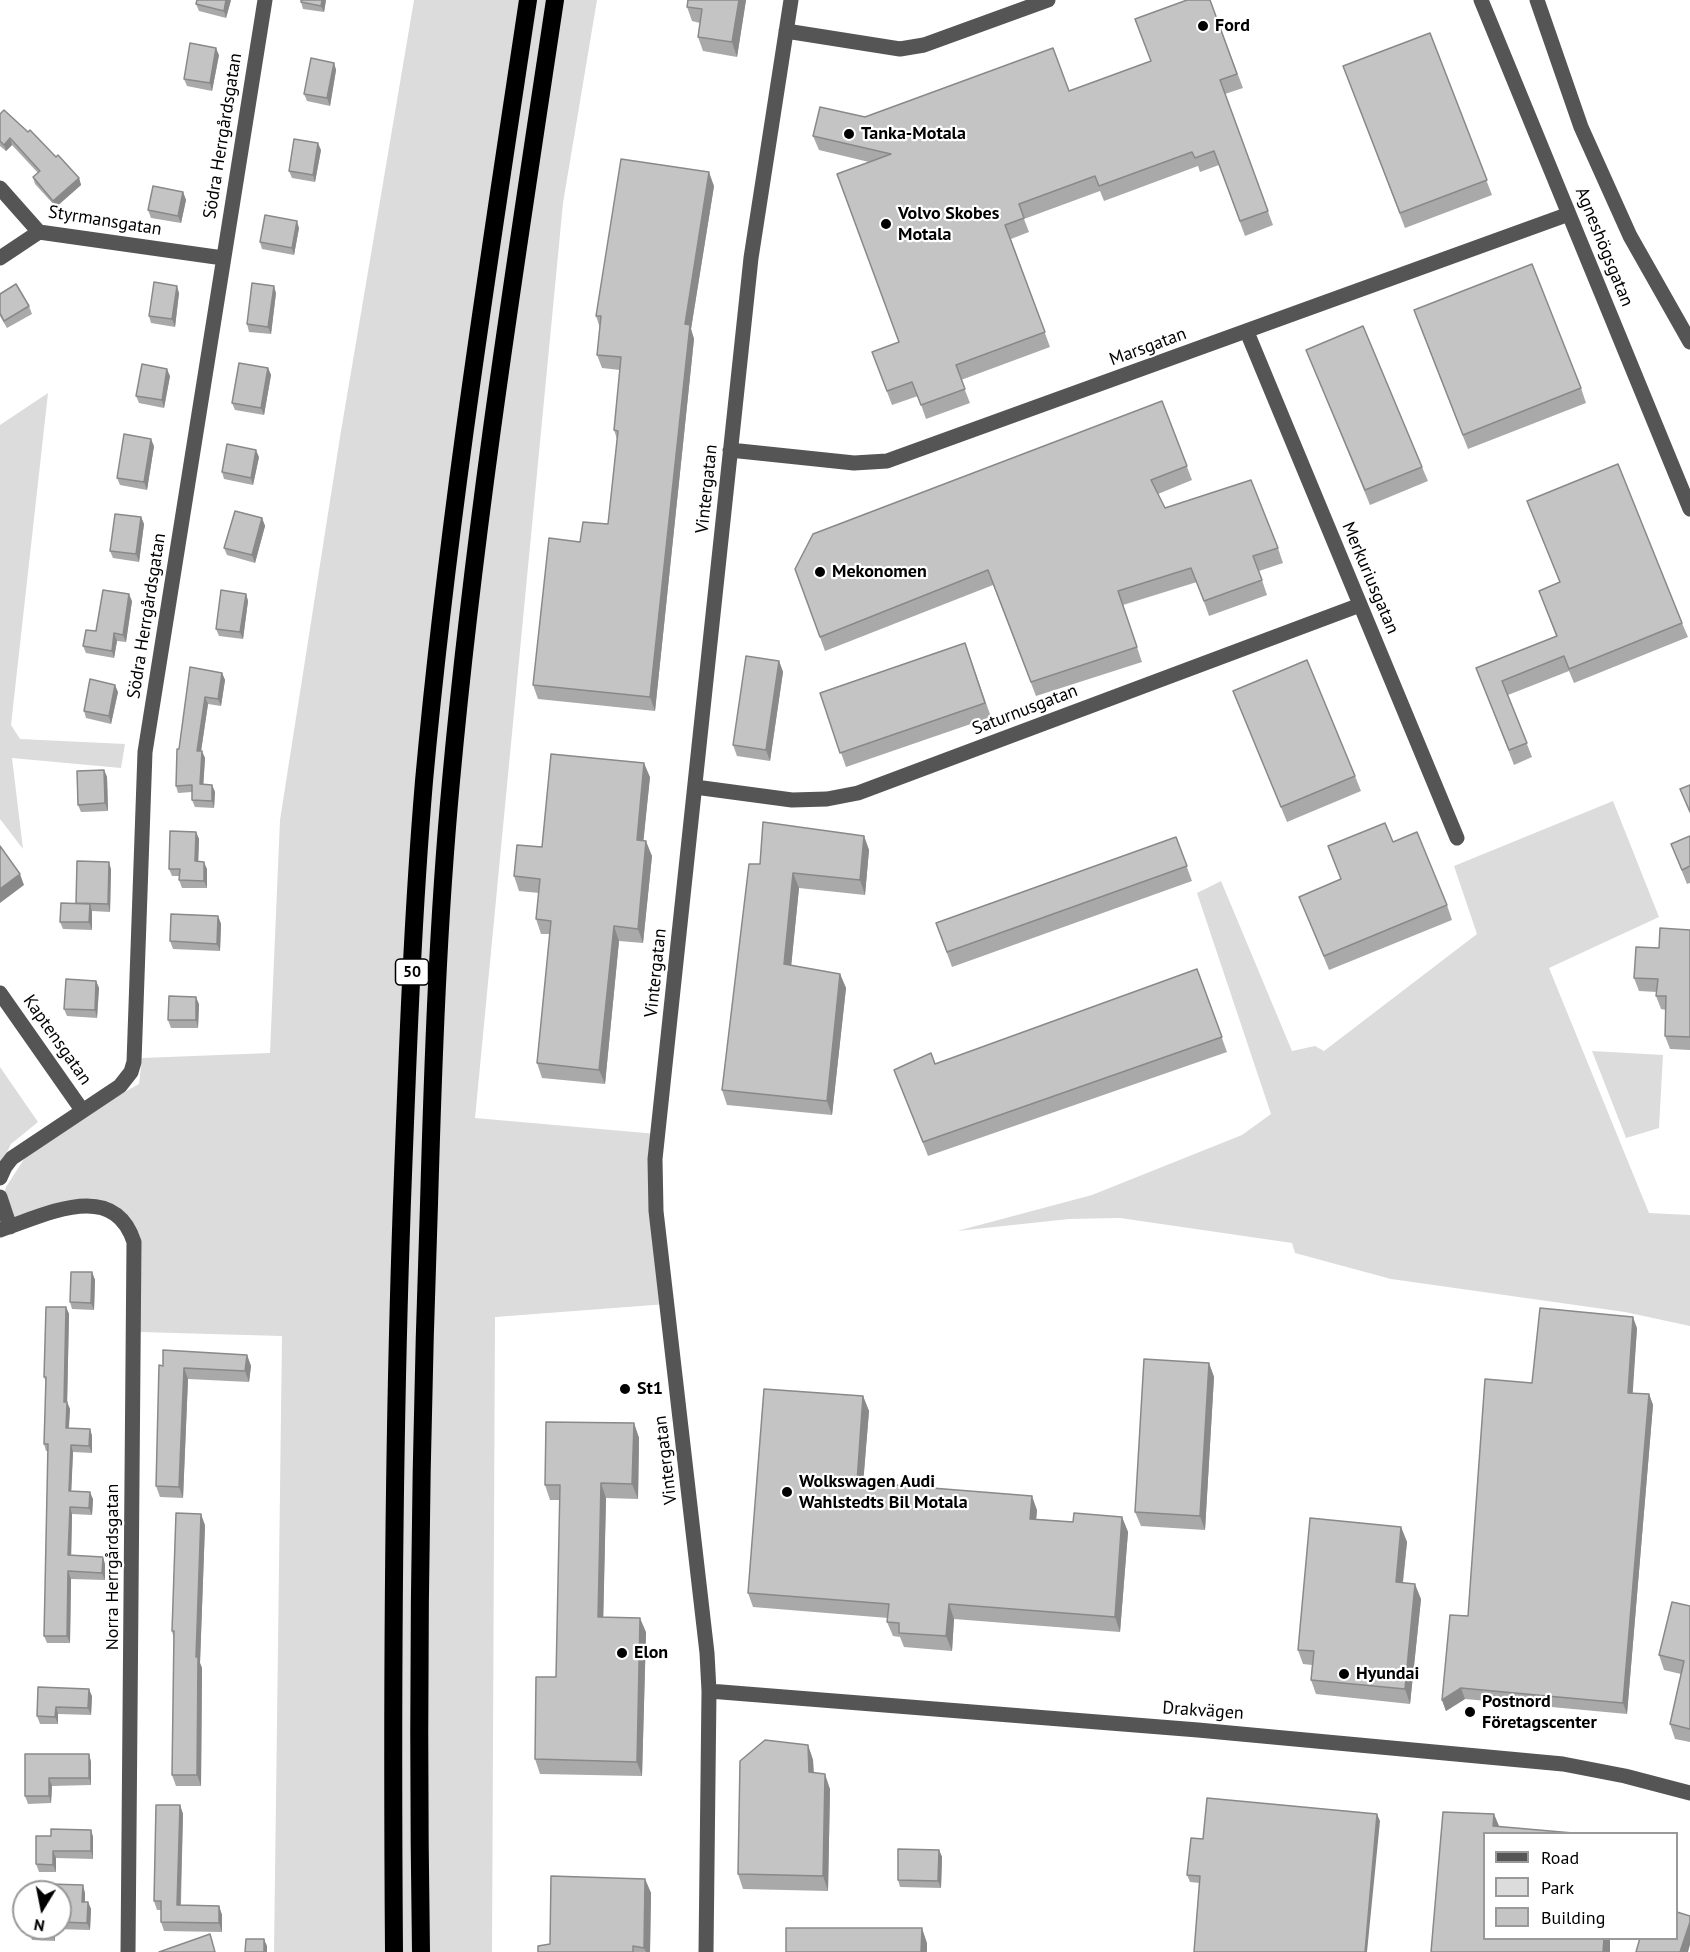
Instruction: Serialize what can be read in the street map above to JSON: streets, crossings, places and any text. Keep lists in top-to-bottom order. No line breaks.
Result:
{"streets":{"highway":["50"],"street":["Södra Herrgårdsgatan","Styrmansgatan","Agneshögsgatan","Marsgatan","Vintergatan","Merkuriusgatan","Saturnusgatan","Kaptensgatan","Norra Herrgårdsgatan","Drakvägen"]},"crossings":[["Södra Herrgårdsgatan","Styrmansgatan"],["Södra Herrgårdsgatan","Kaptensgatan"],["Agneshögsgatan","Marsgatan"],["Marsgatan","Vintergatan"],["Marsgatan","Merkuriusgatan"],["Vintergatan","Saturnusgatan"],["Vintergatan","Drakvägen"],["Merkuriusgatan","Saturnusgatan"]],"places":["Ford","Tanka-Motala","Volvo Skobes Motala","Mekonomen","St1","Wolkswagen Audi Wahlstedts Bil Motala","Elon","Hyundai","Postnord Företagscenter"],"legend":["Road","Park","Building"],"north":"bottom"}
